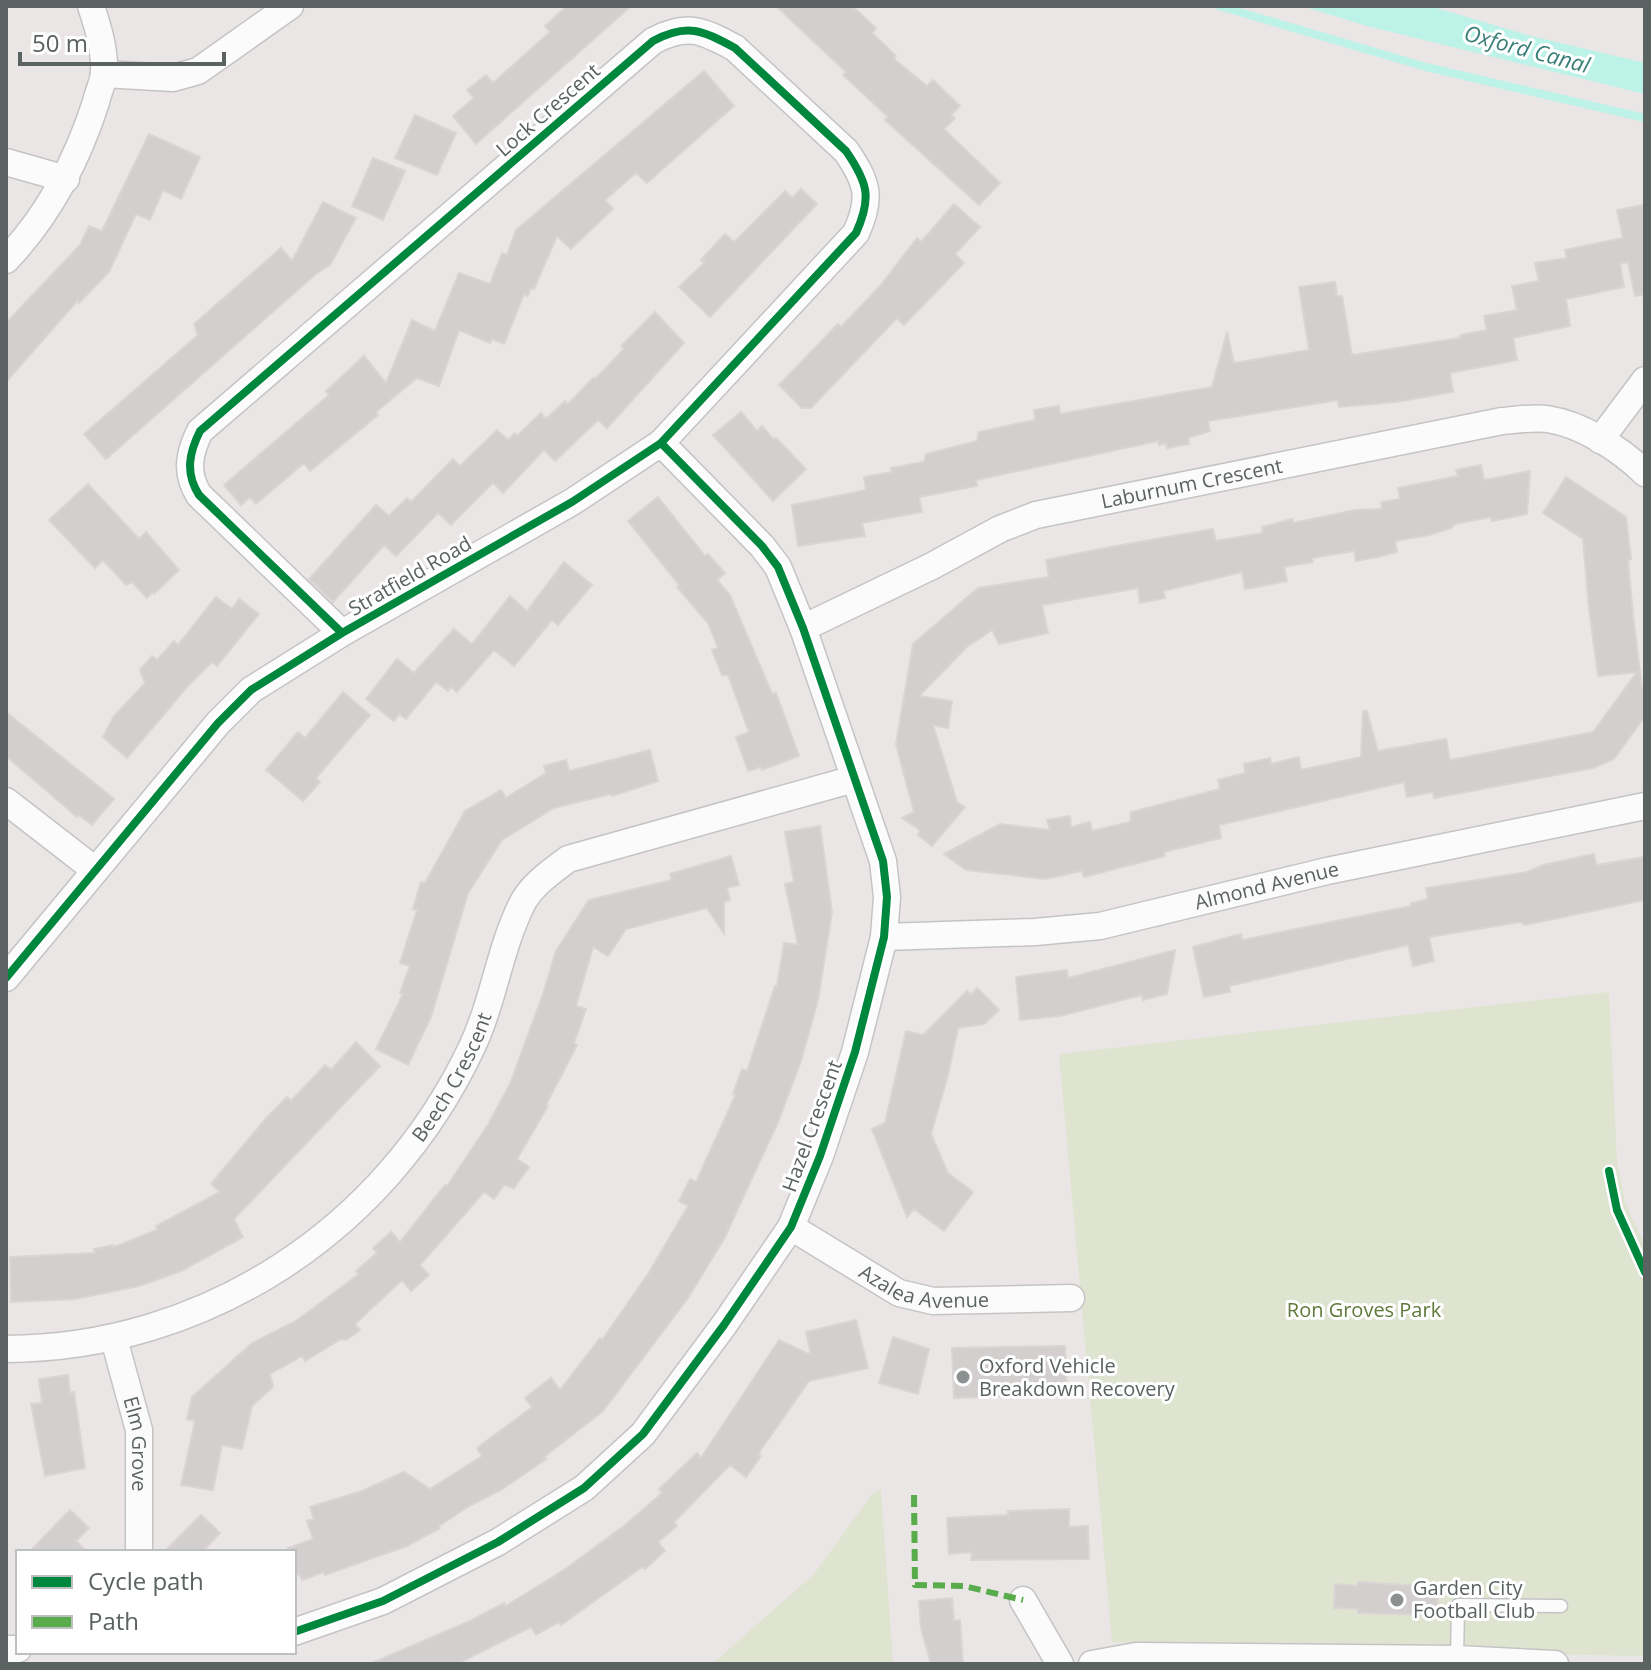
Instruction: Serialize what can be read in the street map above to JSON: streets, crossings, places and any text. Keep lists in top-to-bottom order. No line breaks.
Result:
{"streets":{"street":["Lock Crescent","Laburnum Crescent","Stratfield Road","Almond Avenue","Beech Crescent","Hazel Crescent","Azalea Avenue","Elm Grove"]},"crossings":[["Lock Crescent","Stratfield Road"],["Lock Crescent","Hazel Crescent"],["Laburnum Crescent","Hazel Crescent"],["Stratfield Road","Hazel Crescent"],["Almond Avenue","Hazel Crescent"],["Beech Crescent","Hazel Crescent"],["Beech Crescent","Elm Grove"],["Hazel Crescent","Azalea Avenue"]],"water":["Oxford Canal"],"parks":["Ron Groves Park"],"places":["Oxford Vehicle Breakdown Recovery","Garden City Football Club"],"legend":["Cycle path","Path"],"scale_bar":"50 m"}
